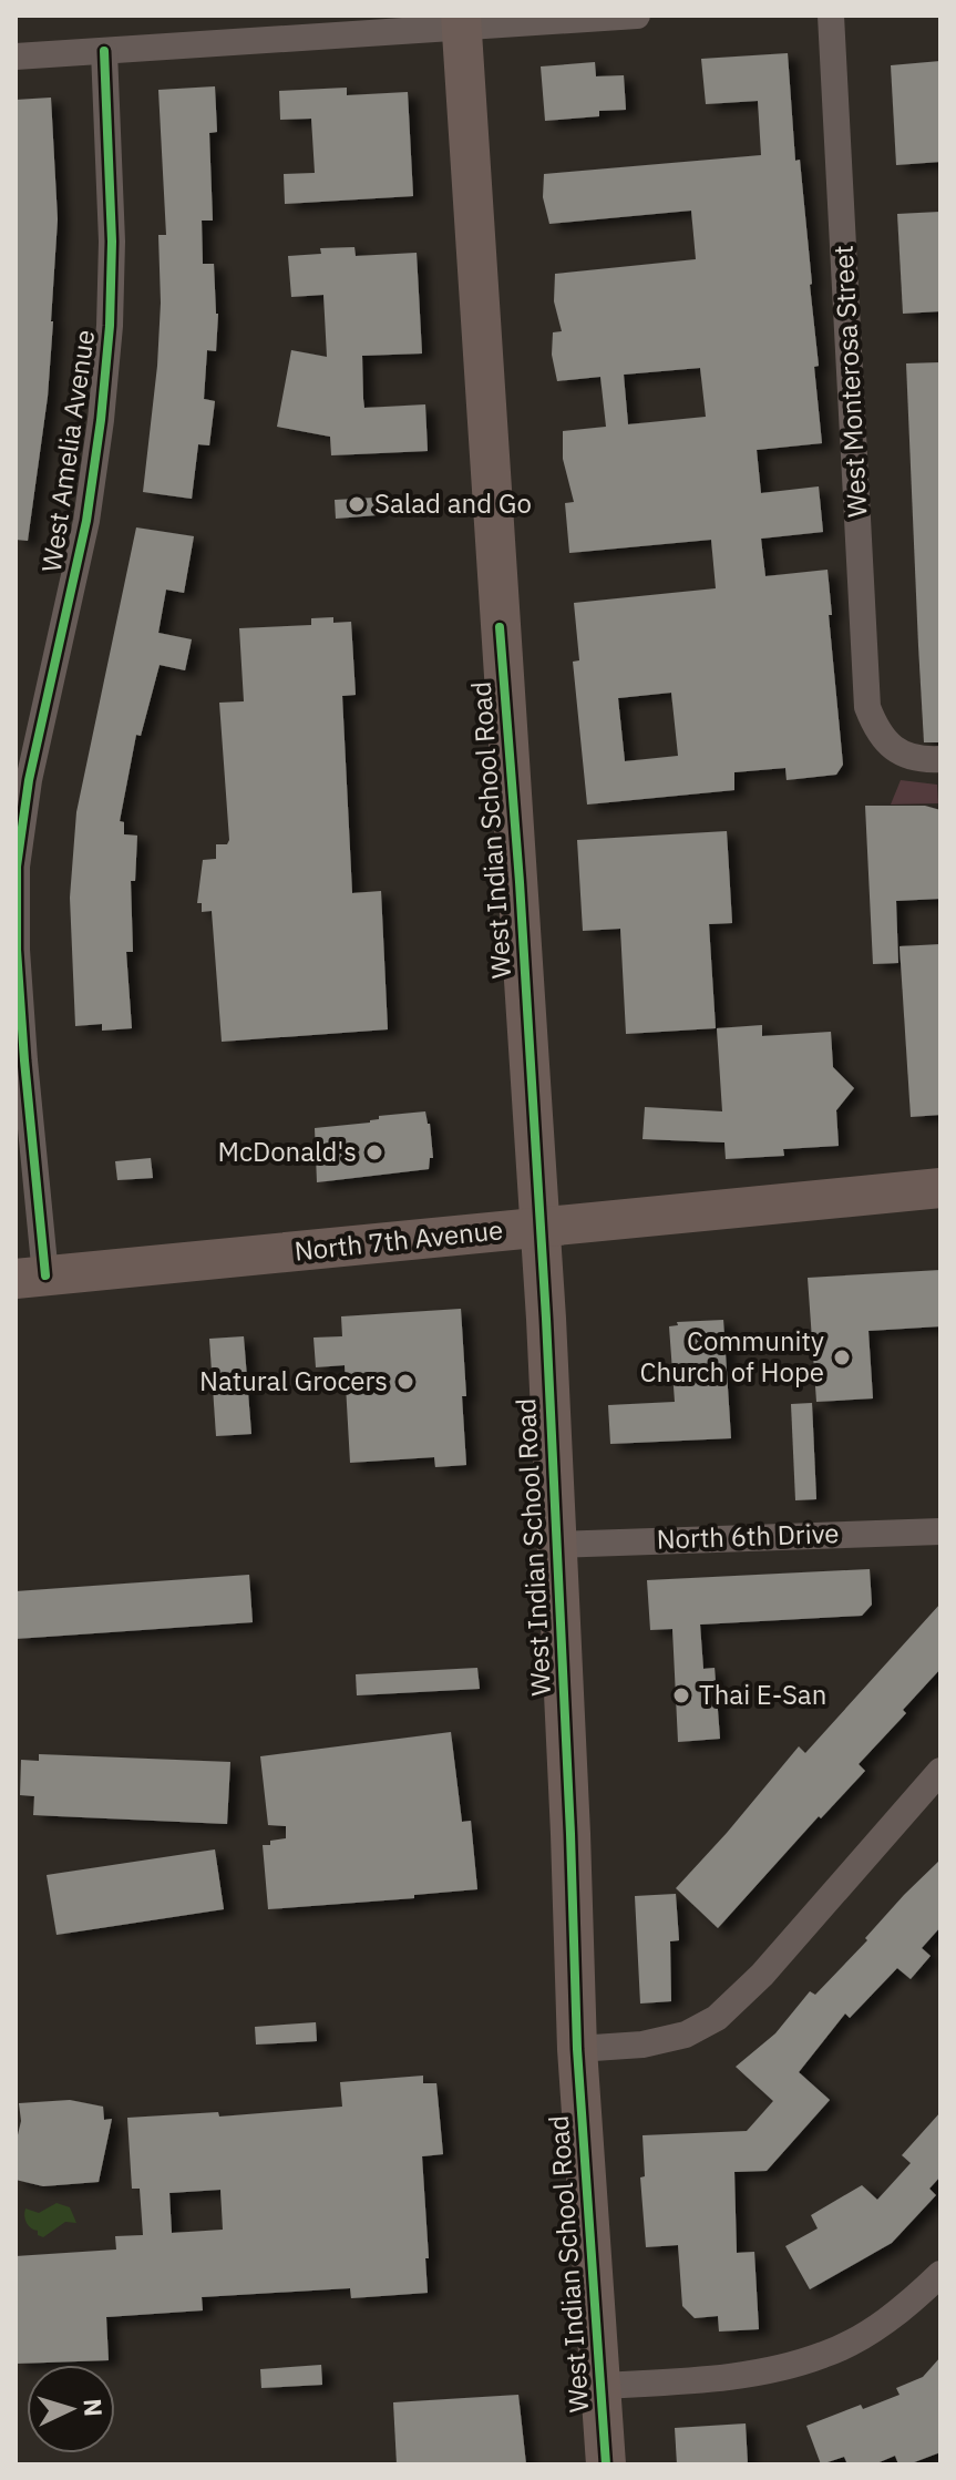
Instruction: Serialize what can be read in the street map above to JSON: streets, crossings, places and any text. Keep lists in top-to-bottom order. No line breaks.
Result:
{"streets":{"main road":["West Indian School Road","North 7th Avenue"],"street":["West Monterosa Street","West Amelia Avenue","North 6th Drive"]},"crossings":[["West Amelia Avenue","North 7th Avenue"],["West Indian School Road","North 7th Avenue"],["West Indian School Road","North 6th Drive"]],"places":["Salad and Go","McDonald's","Community Church of Hope","Natural Grocers","Thai E-San"],"north":"right"}
